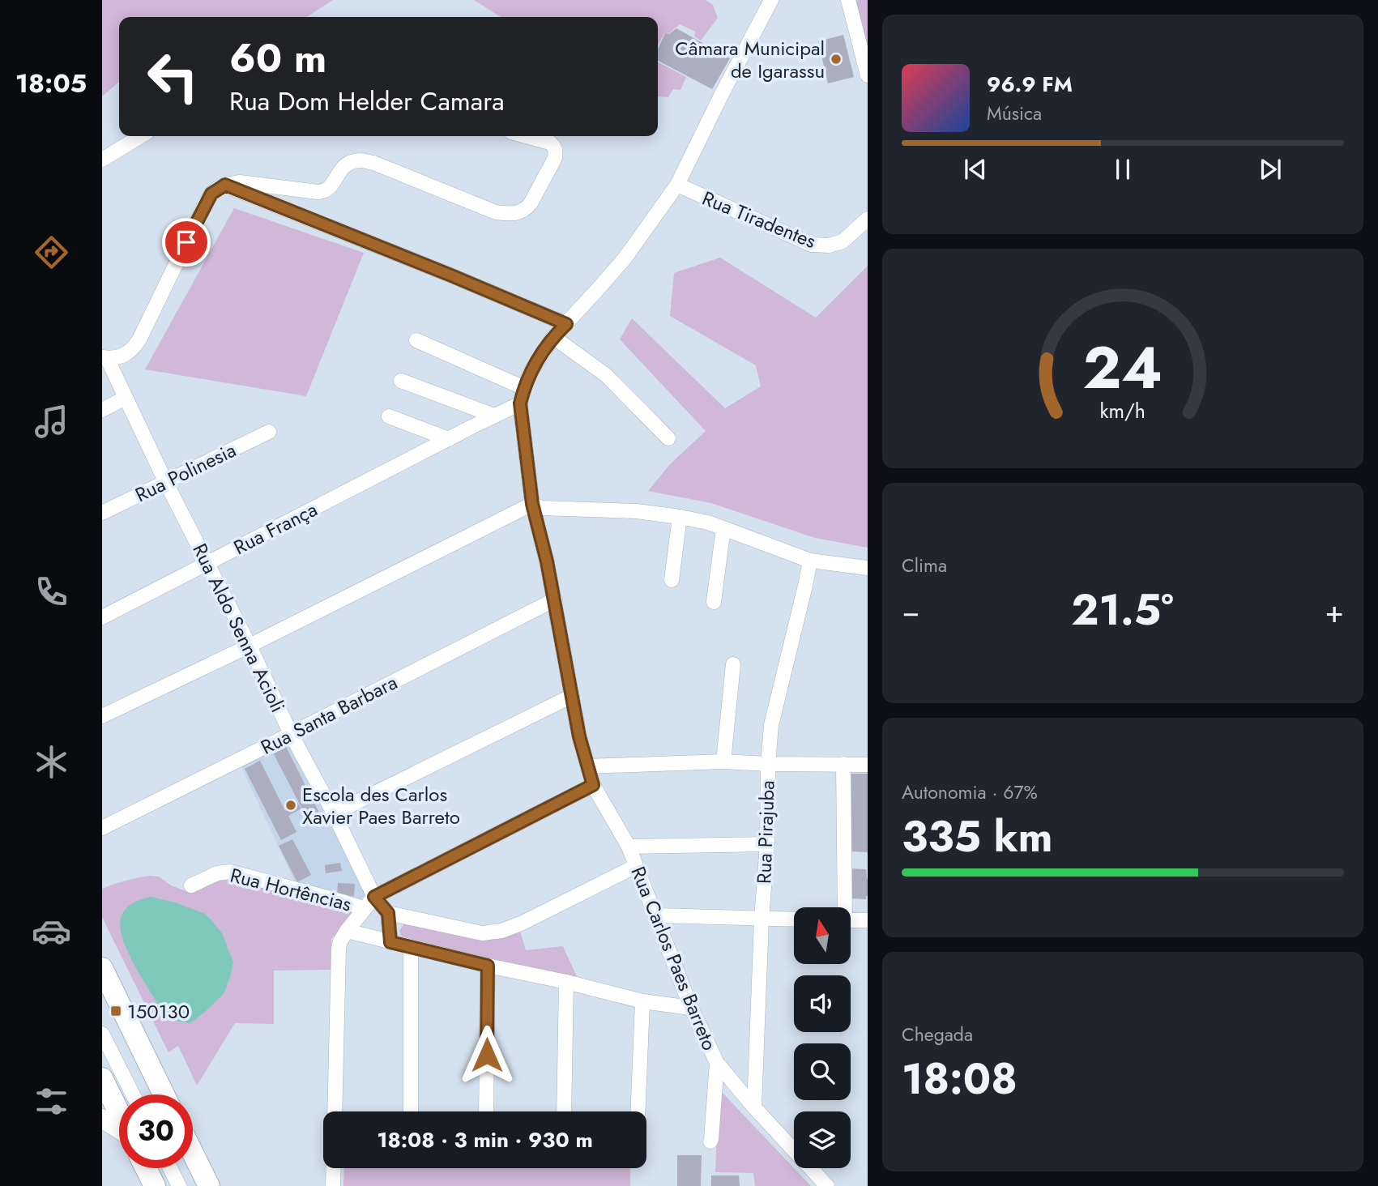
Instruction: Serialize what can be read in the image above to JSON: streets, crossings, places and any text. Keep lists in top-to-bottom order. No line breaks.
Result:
{"streets":{"street":["Rua Tiradentes","Rua Polinesia","Rua França","Rua Aldo Senna Acioli","Rua Santa Barbara","Rua Pirajuba","Rua Hortências","Rua Carlos Paes Barreto"]},"crossings":[["Rua Polinesia","Rua Aldo Senna Acioli"],["Rua França","Rua Aldo Senna Acioli"],["Rua França","Rua Carlos Paes Barreto"],["Rua Aldo Senna Acioli","Rua Santa Barbara"],["Rua Santa Barbara","Rua Carlos Paes Barreto"],["Rua Pirajuba","Rua Carlos Paes Barreto"]],"places":{"other":["Câmara Municipal de Igarassu","Escola des Carlos Xavier Paes Barreto"],"transit":["150130"]},"north":"top","page":{"tabs":"18:05","turn":["60 m","Rua Dom Helder Camara"],"song":["96.9 FM","Música"],"tile":["Clima",["Autonomia · 67%","335 km"],["Chegada","18:08"]],"heat":["−","21.5°","+"],"limit":"30","trip":"18:08 · 3 min · 930 m","gauge":["24","km/h"]}}
